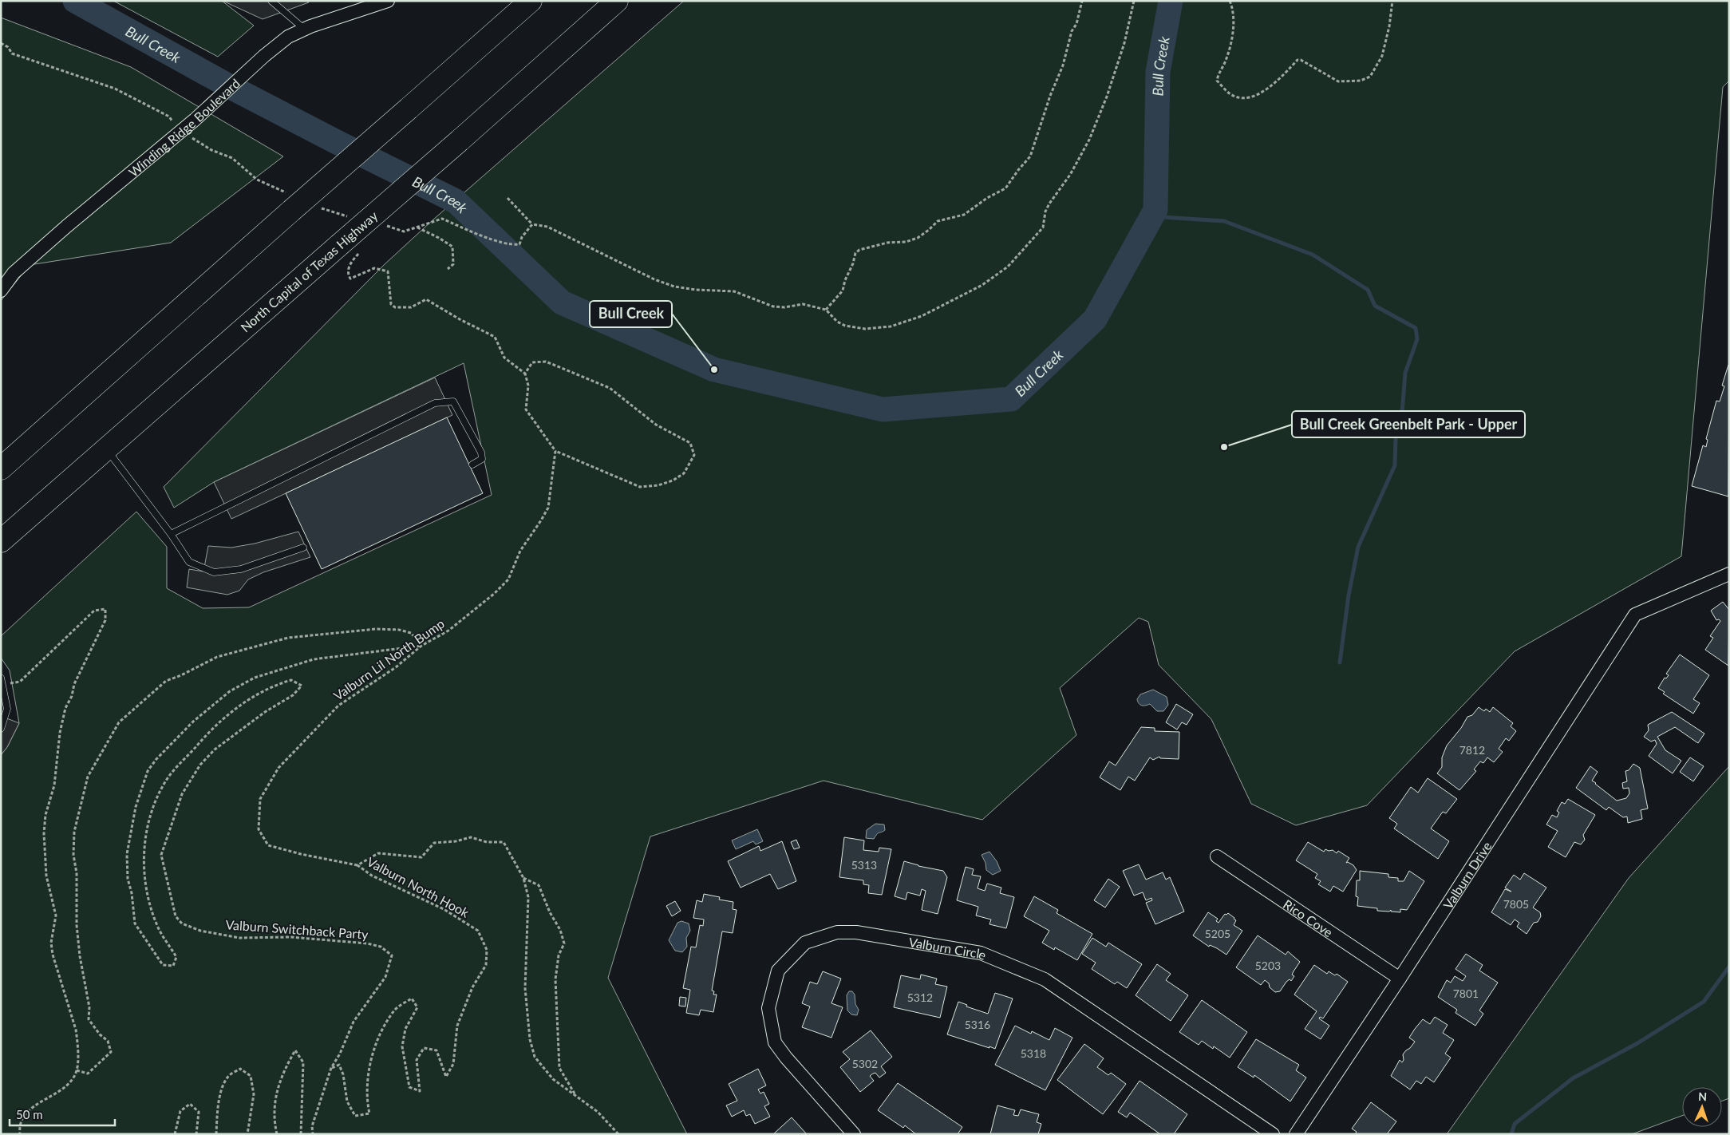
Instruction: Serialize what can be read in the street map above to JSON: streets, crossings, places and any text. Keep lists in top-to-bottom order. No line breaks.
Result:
{"streets":{"highway":["North Capital of Texas Highway"],"street":["Winding Ridge Boulevard","Valburn Drive","Rico Cove","Valburn Circle"],"path":["Valburn Lil North Bump","Valburn North Hook","Valburn Switchback Party"]},"crossings":[["Valburn Lil North Bump","Valburn North Hook"],["Valburn Lil North Bump","Valburn Switchback Party"],["Valburn Drive","Rico Cove"],["Valburn North Hook","Valburn Switchback Party"]],"water":["Bull Creek"],"places":["Bull Creek","Bull Creek Greenbelt Park - Upper"],"house_numbers":["7812","5313","7805","5205","5203","7801","5312","5316","5318","5302"],"scale_bar":"50 m","north":"top"}
